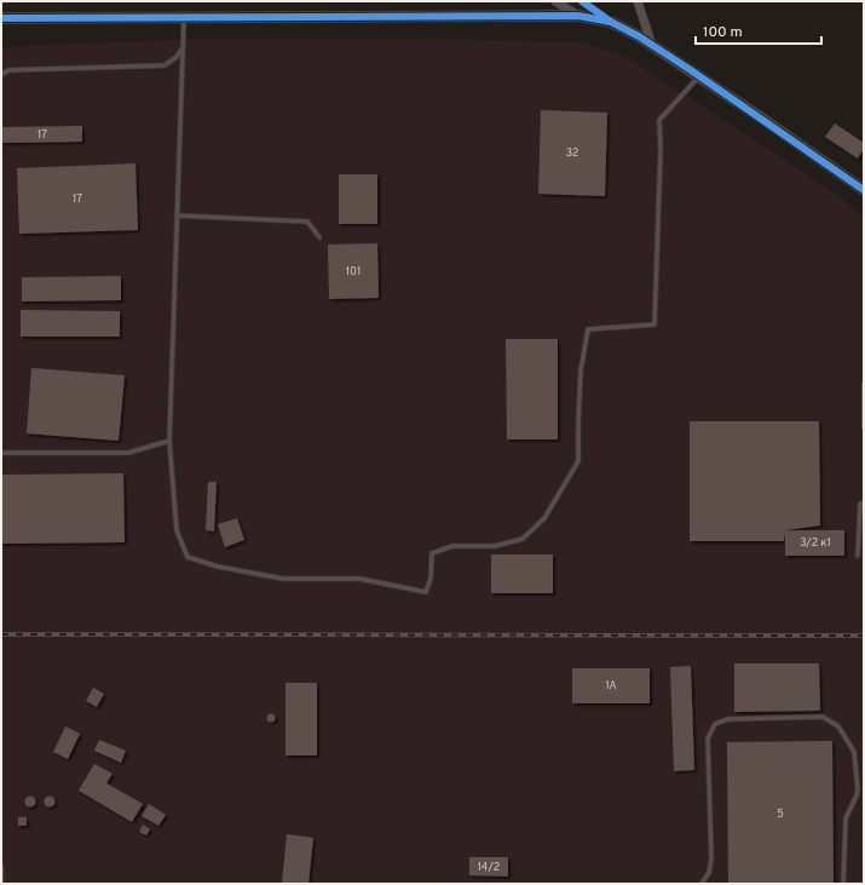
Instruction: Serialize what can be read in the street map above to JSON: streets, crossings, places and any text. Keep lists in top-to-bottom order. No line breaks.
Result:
{"house_numbers":["17","32","17","101","3/2 к1","1А","5","14/2"],"scale_bar":"100 m"}
